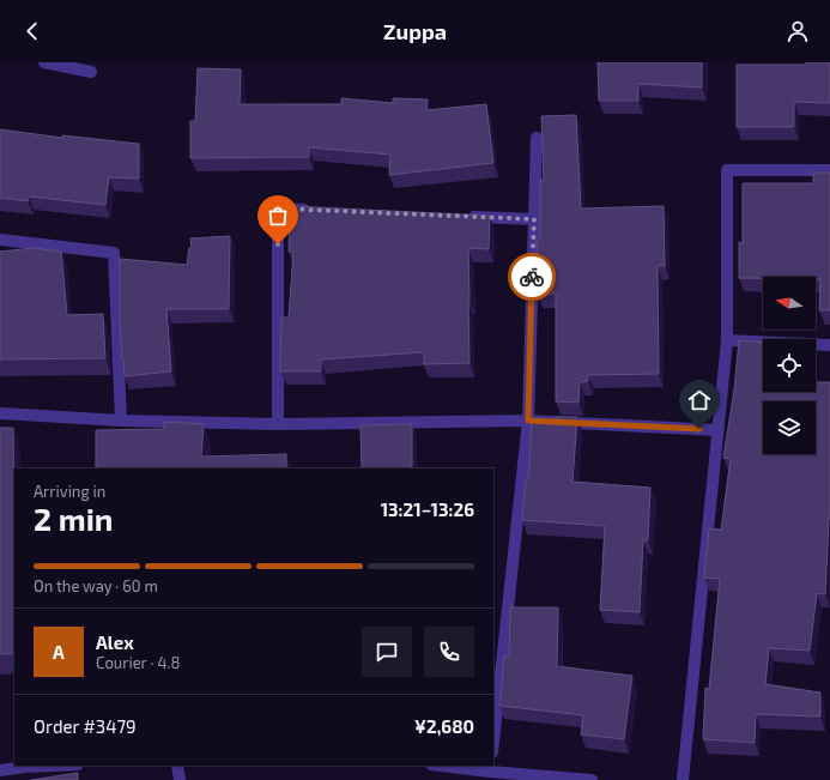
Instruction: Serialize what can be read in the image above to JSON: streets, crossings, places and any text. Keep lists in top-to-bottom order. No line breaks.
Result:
{"north":"left","page":{"header":"Zuppa","heading":["2 min","Arriving in","13:21–13:26"],"panel":["Alex","Courier · 4.8","Order #3479","¥2,680"],"bar":"On the way · 60 m","round":"A"}}
